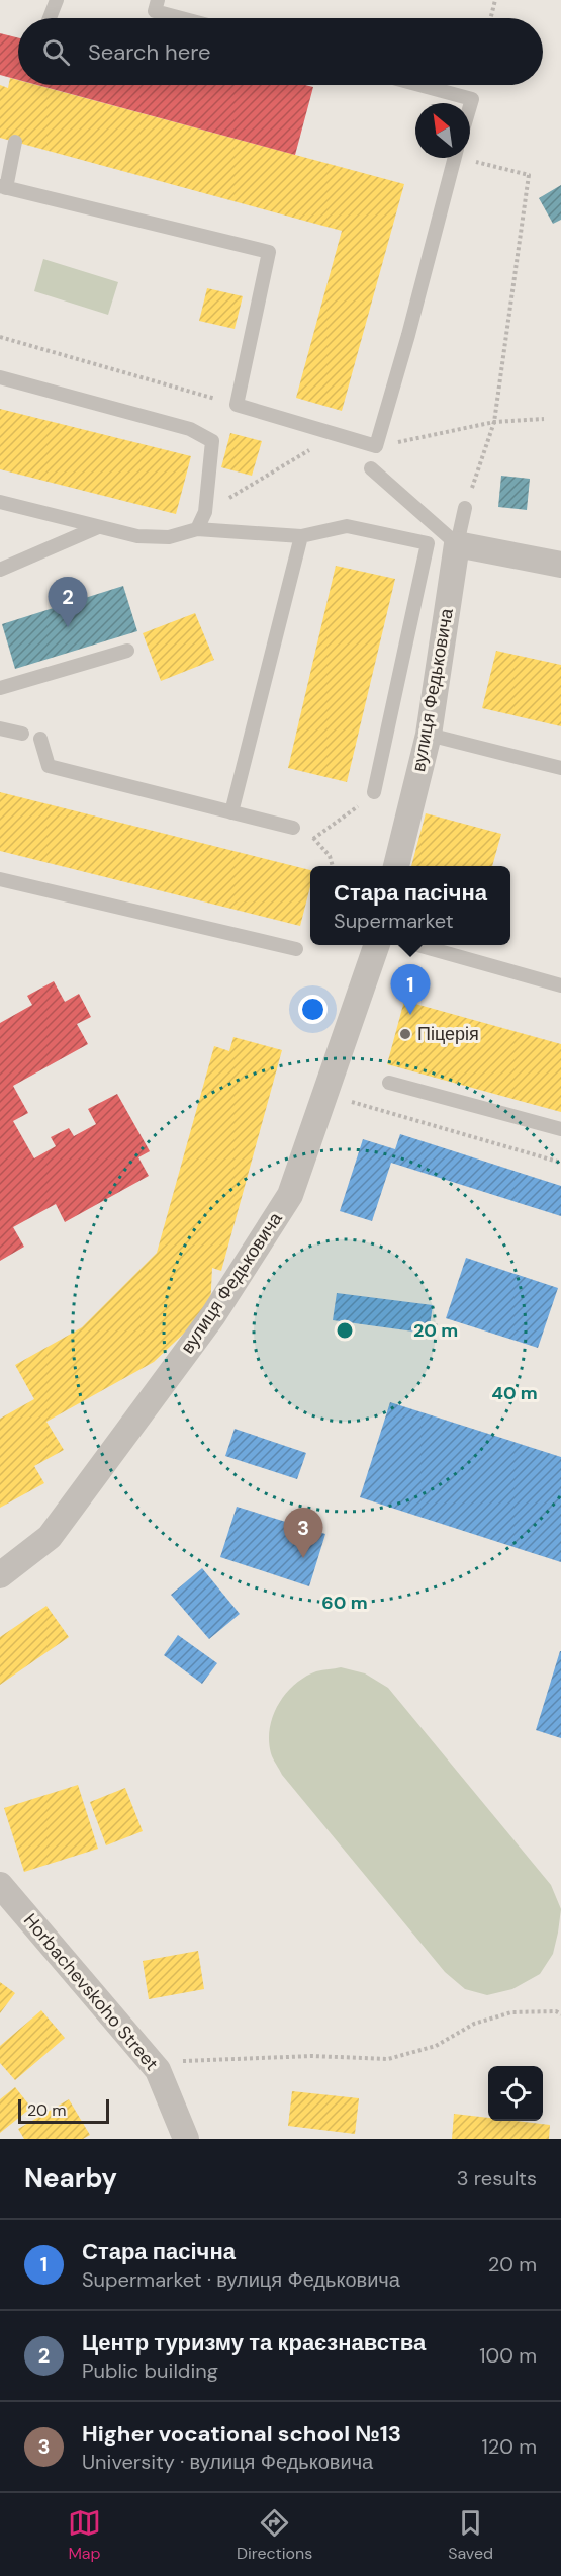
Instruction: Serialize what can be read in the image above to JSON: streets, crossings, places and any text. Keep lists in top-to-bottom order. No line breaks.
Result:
{"streets":{"street":["вулиця Федьковича","Horbachevskoho Street"]},"places":["Піцерія"],"scale_bar":"20 m","north":"top left","page":{"search":"Search here","pins":["2","1","3"],"popup":["Стара пасічна","Supermarket"],"scale":"20 m","heading":["Nearby","3 results"],"list":[{"mark":"1","name":"Стара пасічна","note":"Supermarket · вулиця Федьковича","value":"20 m"},{"mark":"2","name":"Центр туризму та краєзнавства","note":"Public building","value":"100 m"},{"mark":"3","name":"Higher vocational school №13","note":"University · вулиця Федьковича","value":"120 m"}],"nav":["Map","Directions","Saved"]},"rings":["20 m","40 m","60 m"]}
